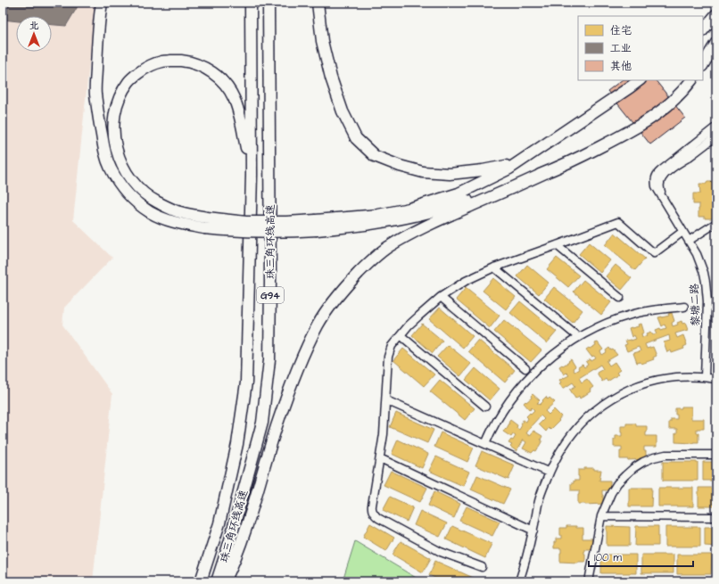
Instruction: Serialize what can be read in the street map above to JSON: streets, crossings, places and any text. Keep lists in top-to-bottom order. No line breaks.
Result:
{"streets":{"highway":["珠三角环线高速","G94"],"street":["黎塘二路"]},"legend":["住宅","工业","其他"],"scale_bar":"100 m","north":"top"}
